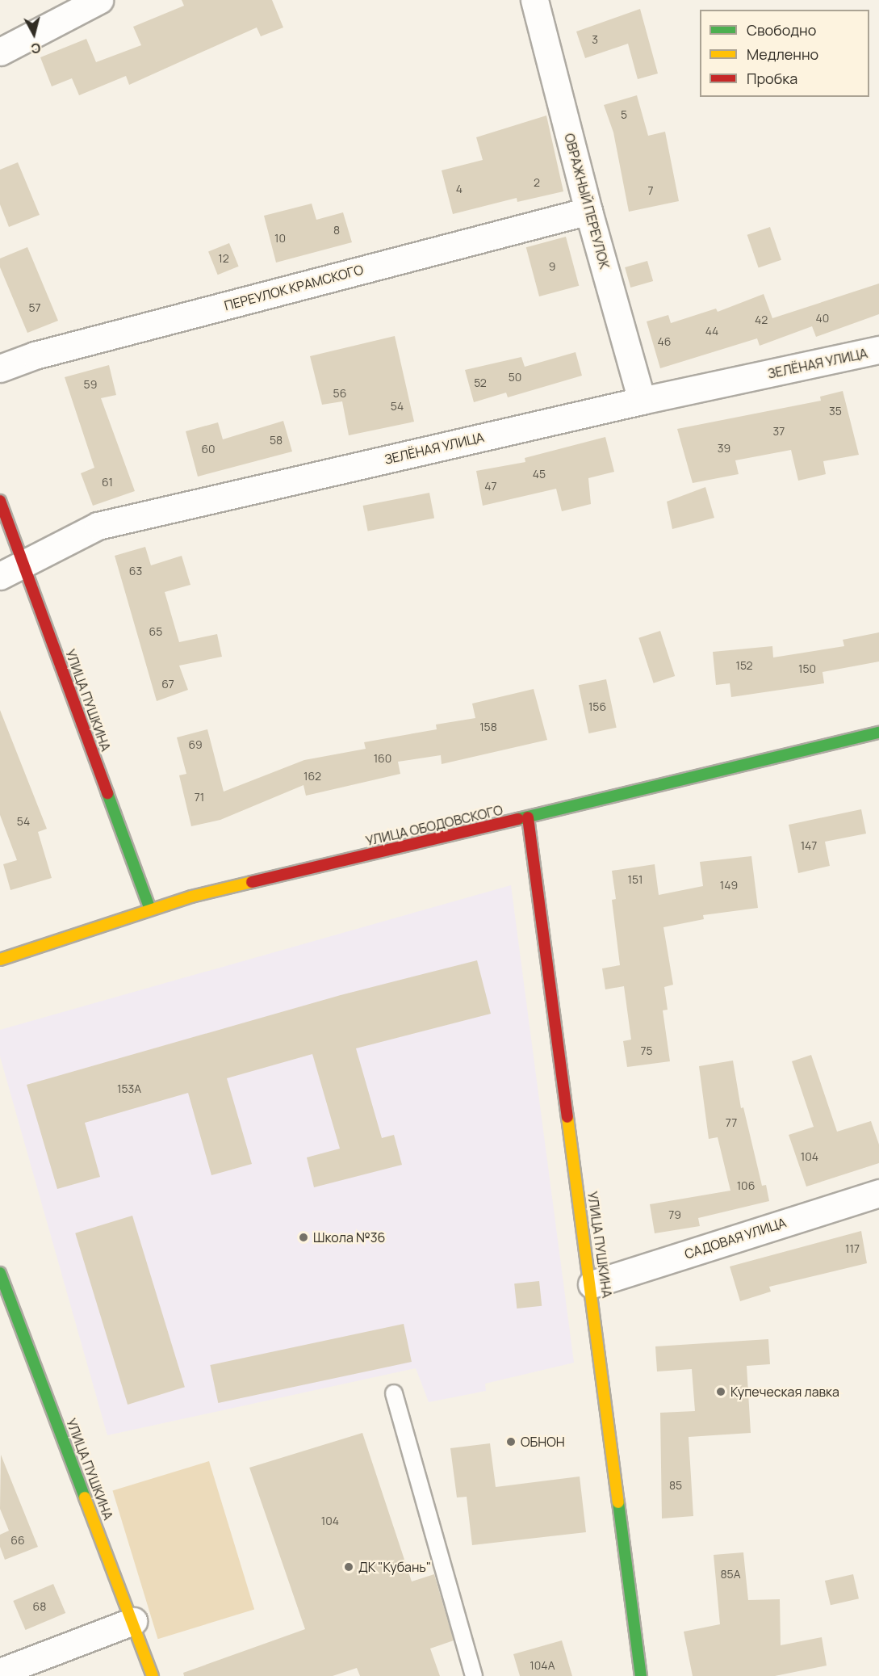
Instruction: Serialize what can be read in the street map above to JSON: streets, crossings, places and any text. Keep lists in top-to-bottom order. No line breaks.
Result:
{"streets":{"street":["ОВРАЖНЫЙ ПЕРЕУЛОК","ПЕРЕУЛОК КРАМСКОГО","ЗЕЛЁНАЯ УЛИЦА","УЛИЦА ПУШКИНА","УЛИЦА ОБОДОВСКОГО","САДОВАЯ УЛИЦА"]},"crossings":[["ОВРАЖНЫЙ ПЕРЕУЛОК","ПЕРЕУЛОК КРАМСКОГО"],["ОВРАЖНЫЙ ПЕРЕУЛОК","ЗЕЛЁНАЯ УЛИЦА"],["ЗЕЛЁНАЯ УЛИЦА","УЛИЦА ПУШКИНА"],["УЛИЦА ПУШКИНА","УЛИЦА ОБОДОВСКОГО"],["УЛИЦА ПУШКИНА","САДОВАЯ УЛИЦА"]],"places":["Школа №36","Купеческая лавка","ОБНОН","ДК \"Кубань\""],"house_numbers":["3","5","2","4","7","8","10","12","9","57","40","42","44","46","50","52","59","56","54","35","37","58","39","60","45","61","47","63","65","152","150","67","156","158","69","160","162","71","54","147","151","149","75","153А","77","104","106","79","117","85","104","66","85А","68","104А"],"legend":["Свободно","Медленно","Пробка"],"north":"bottom"}
